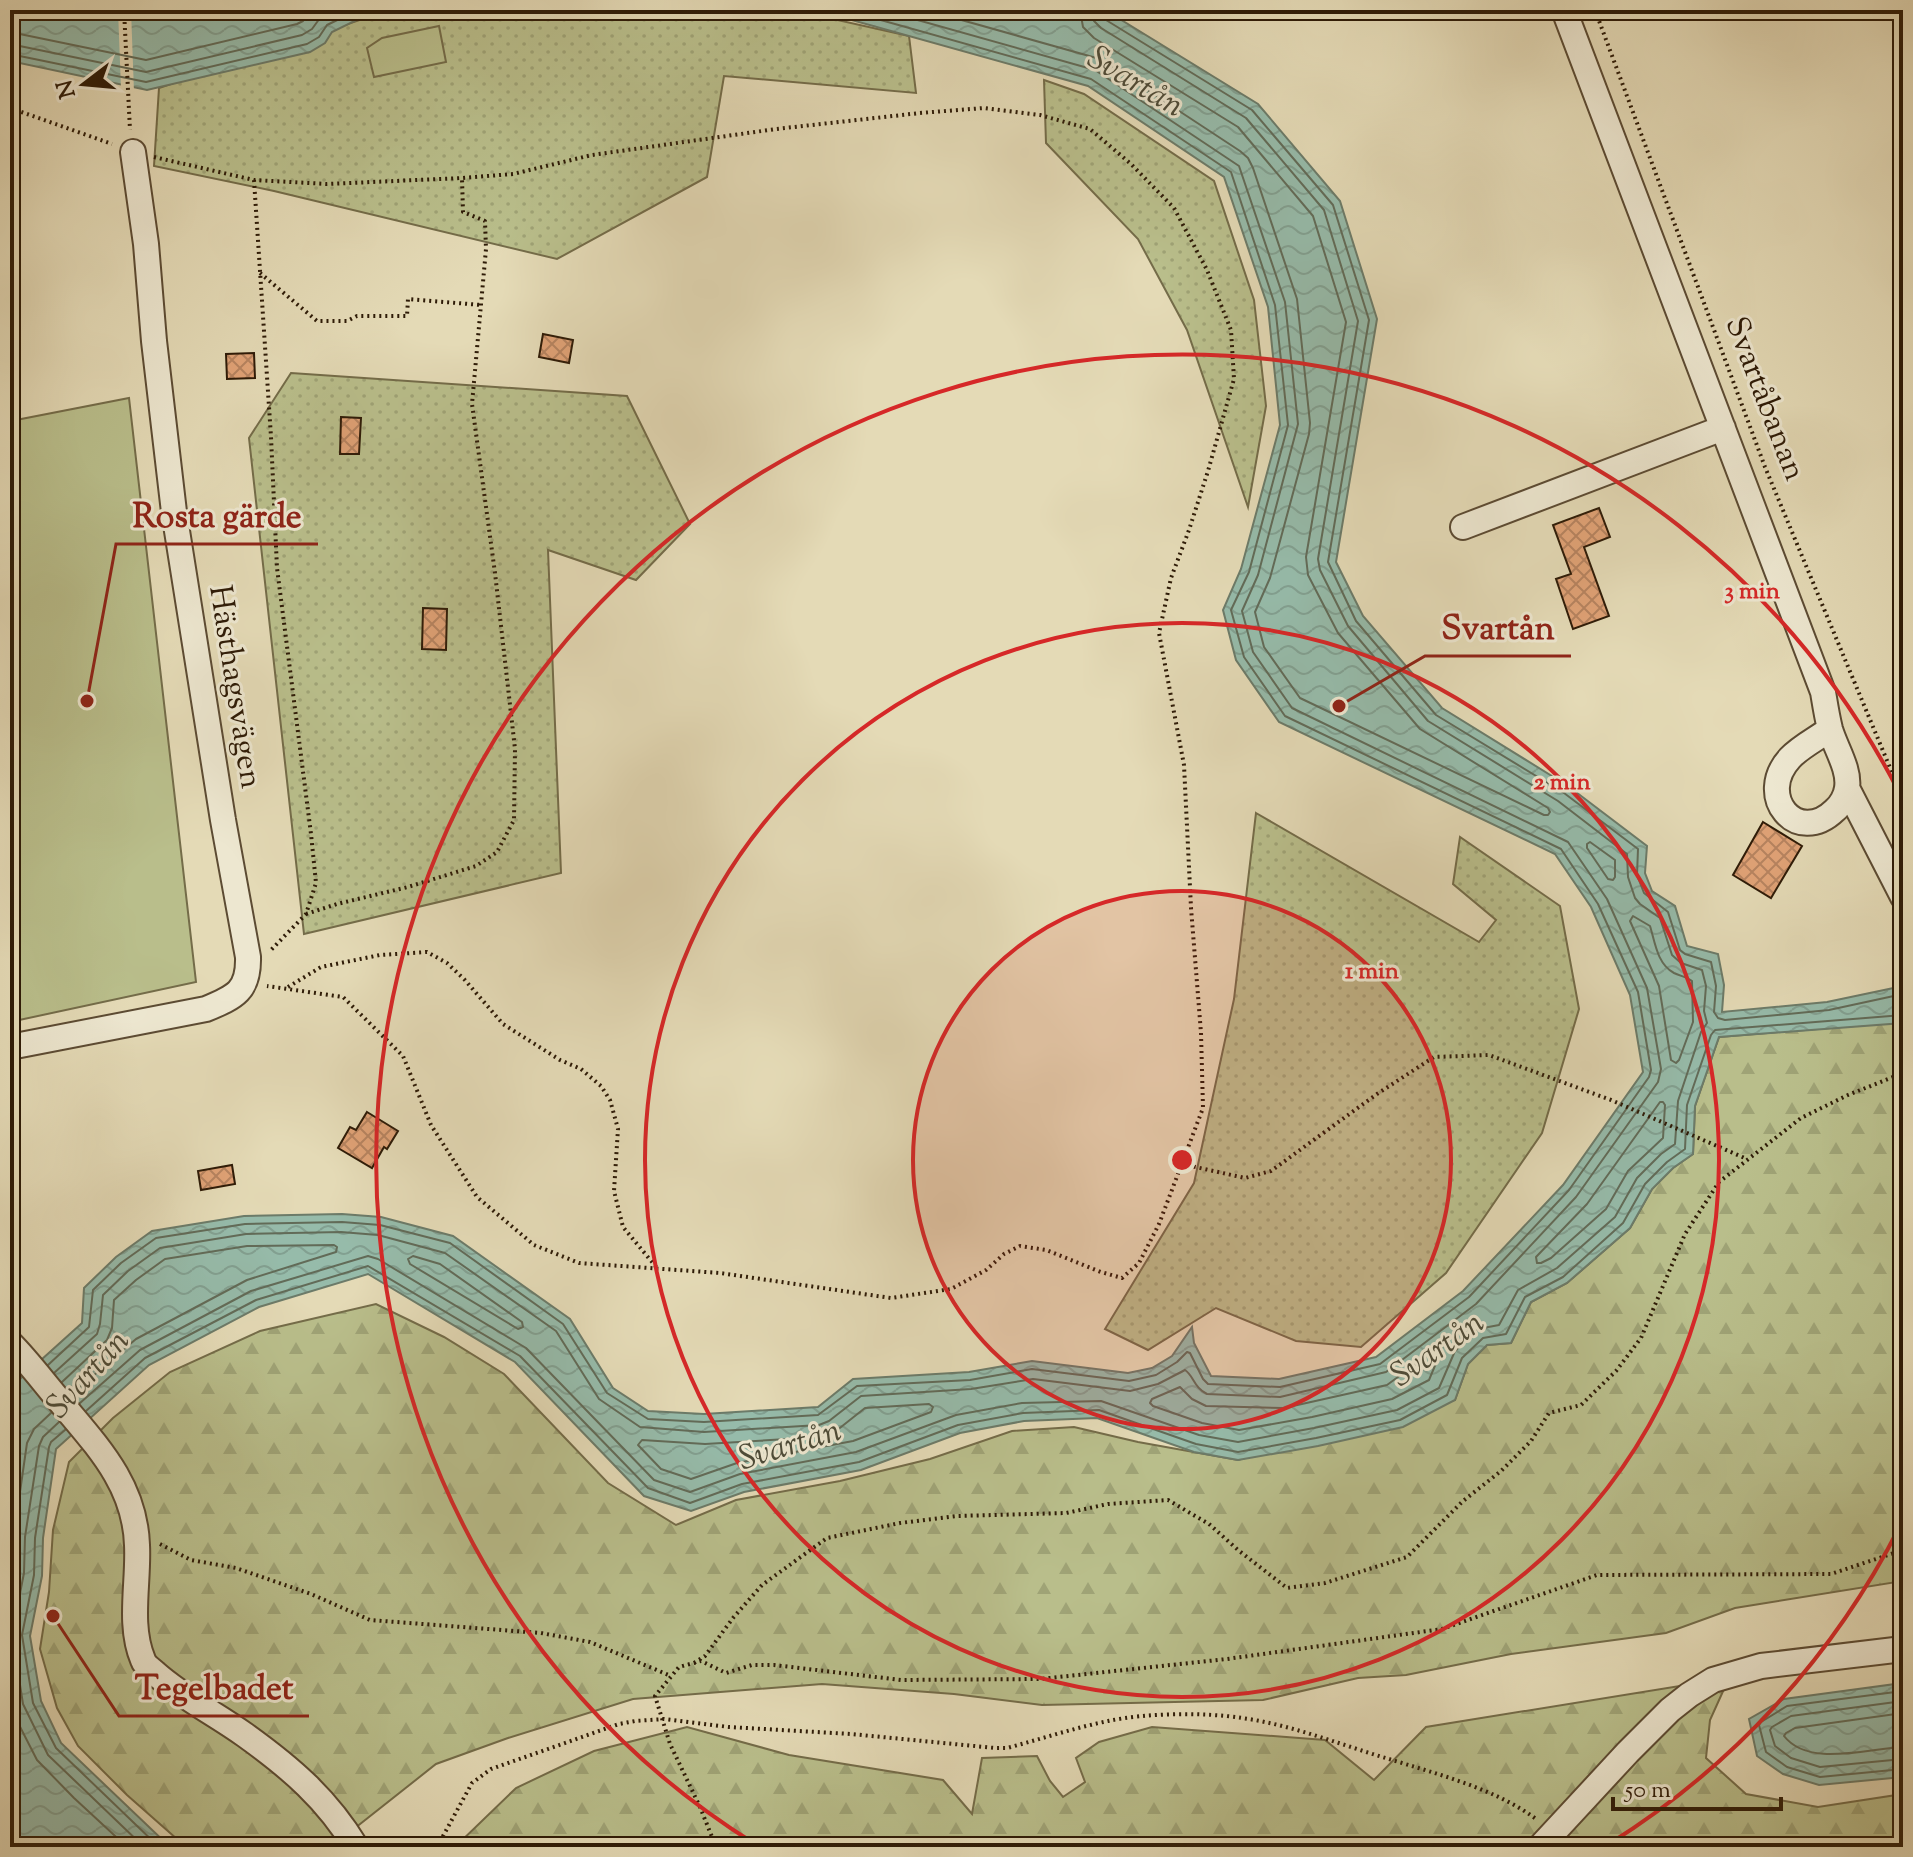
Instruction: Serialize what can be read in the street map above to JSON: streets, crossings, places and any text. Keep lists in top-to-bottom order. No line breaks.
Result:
{"streets":{"lane":["Hästhagsvägen"],"path":["Svartåbanan"]},"water":["Svartån"],"places":["Rosta gärde","Svartån","Tegelbadet"],"scale_bar":"50 m","north":"left","rings":["3 min","2 min","1 min"]}
